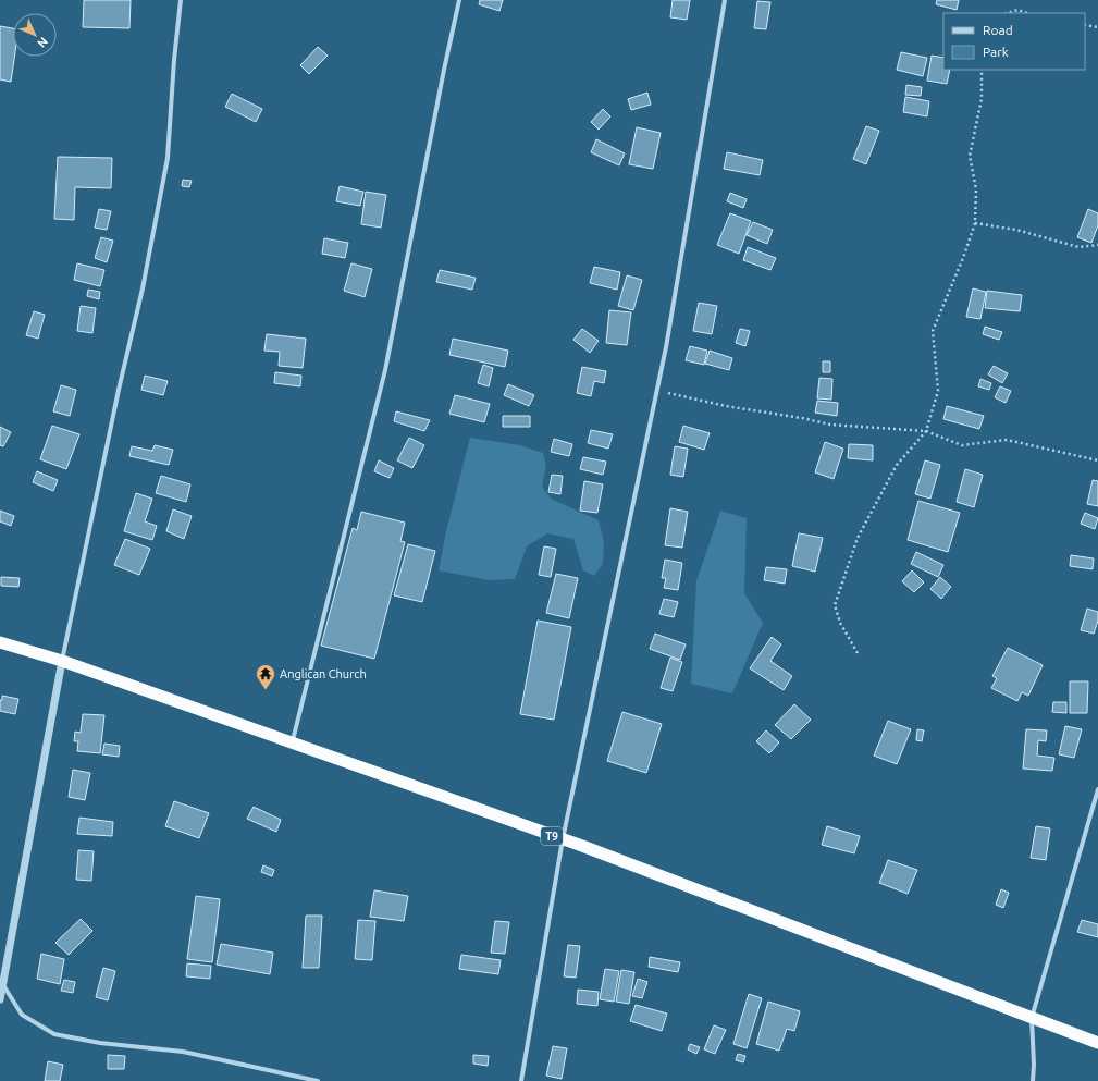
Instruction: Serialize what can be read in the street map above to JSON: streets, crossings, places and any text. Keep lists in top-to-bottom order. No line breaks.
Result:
{"streets":{"highway":["T9"]},"places":{"temple":["Anglican Church"]},"legend":["Road","Park"],"north":"bottom right"}
